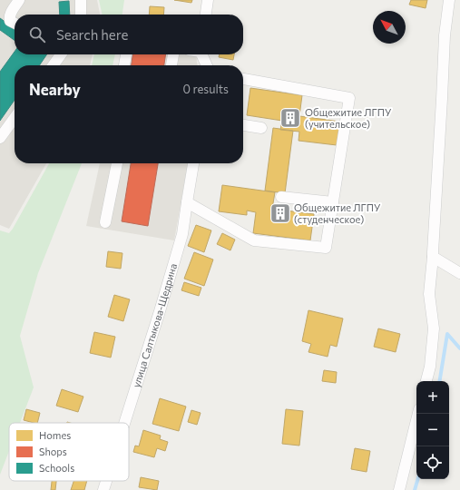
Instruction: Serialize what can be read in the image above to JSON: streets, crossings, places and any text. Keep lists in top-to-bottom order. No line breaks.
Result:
{"streets":{"street":["улица Салтыкова-Щедрина"]},"places":{"building":["Общежитие ЛГПУ (учительское)","Общежитие ЛГПУ (студенческое)"]},"legend":["Homes","Shops","Schools"],"north":"top left","page":{"search":"Search here","heading":["Nearby","0 results"],"map_buttons":["+","−"]}}
